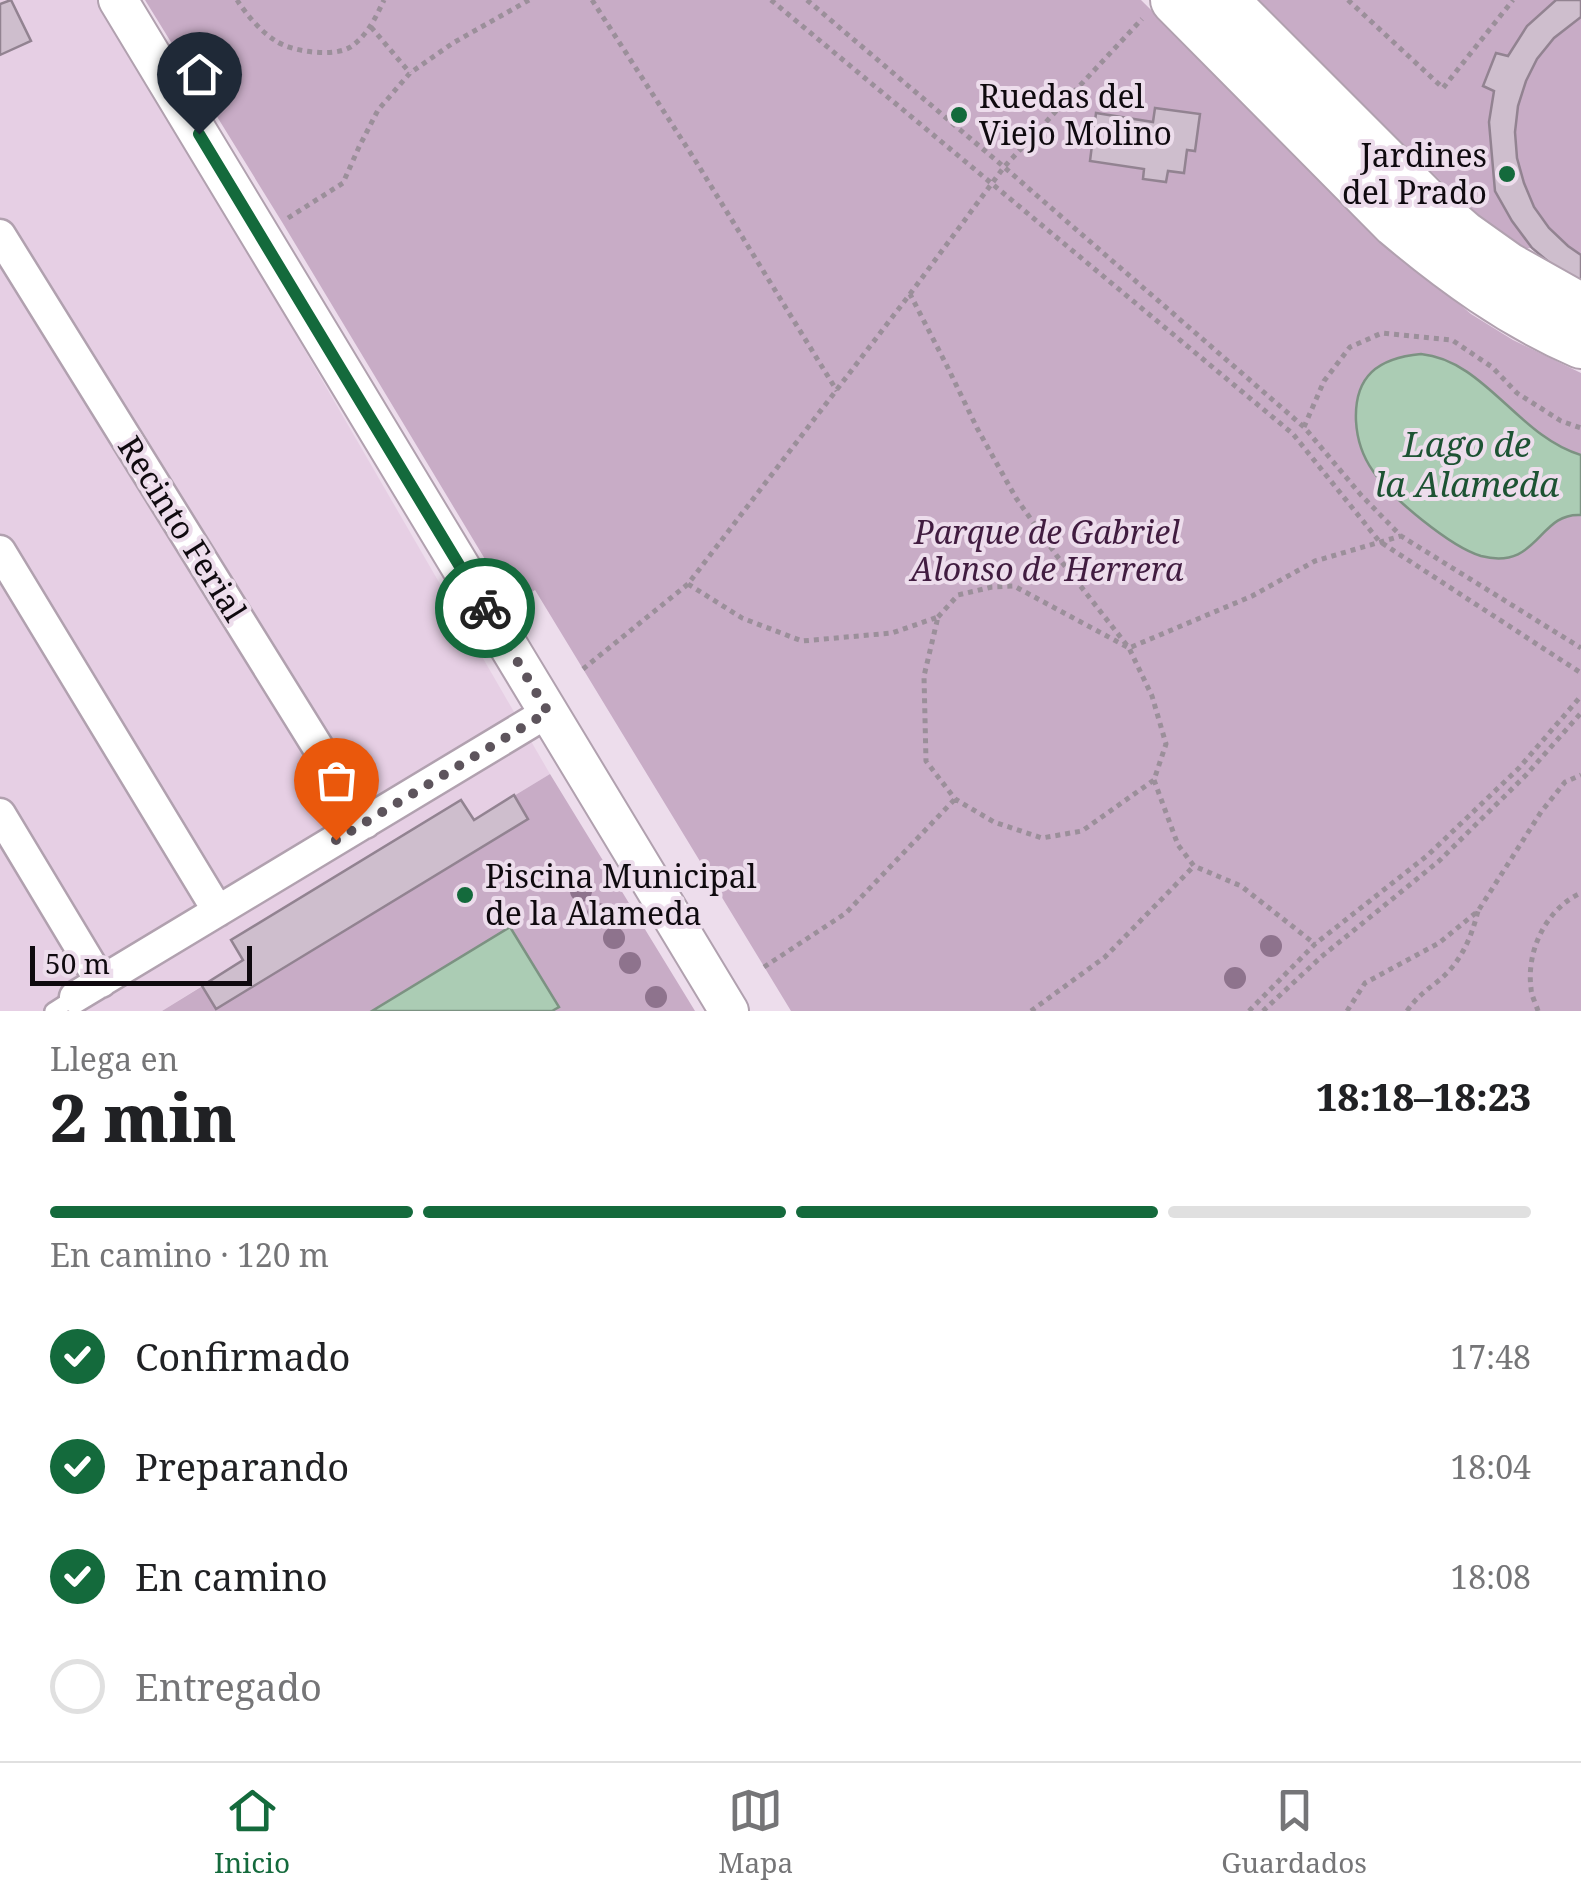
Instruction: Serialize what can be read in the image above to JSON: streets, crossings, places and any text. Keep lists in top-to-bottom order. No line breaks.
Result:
{"streets":{"street":["Recinto Ferial"]},"water":["Lago de la Alameda"],"parks":["Parque de Gabriel Alonso de Herrera"],"places":["Ruedas del Viejo Molino","Jardines del Prado","Piscina Municipal de la Alameda"],"scale_bar":"50 m","page":{"scale":"50 m","heading":["2 min","Llega en","18:18–18:23"],"bar":"En camino · 120 m","list":[["Confirmado","17:48"],["Preparando","18:04"],["En camino","18:08"],"Entregado"],"tabs":["Inicio","Mapa","Guardados"]}}
